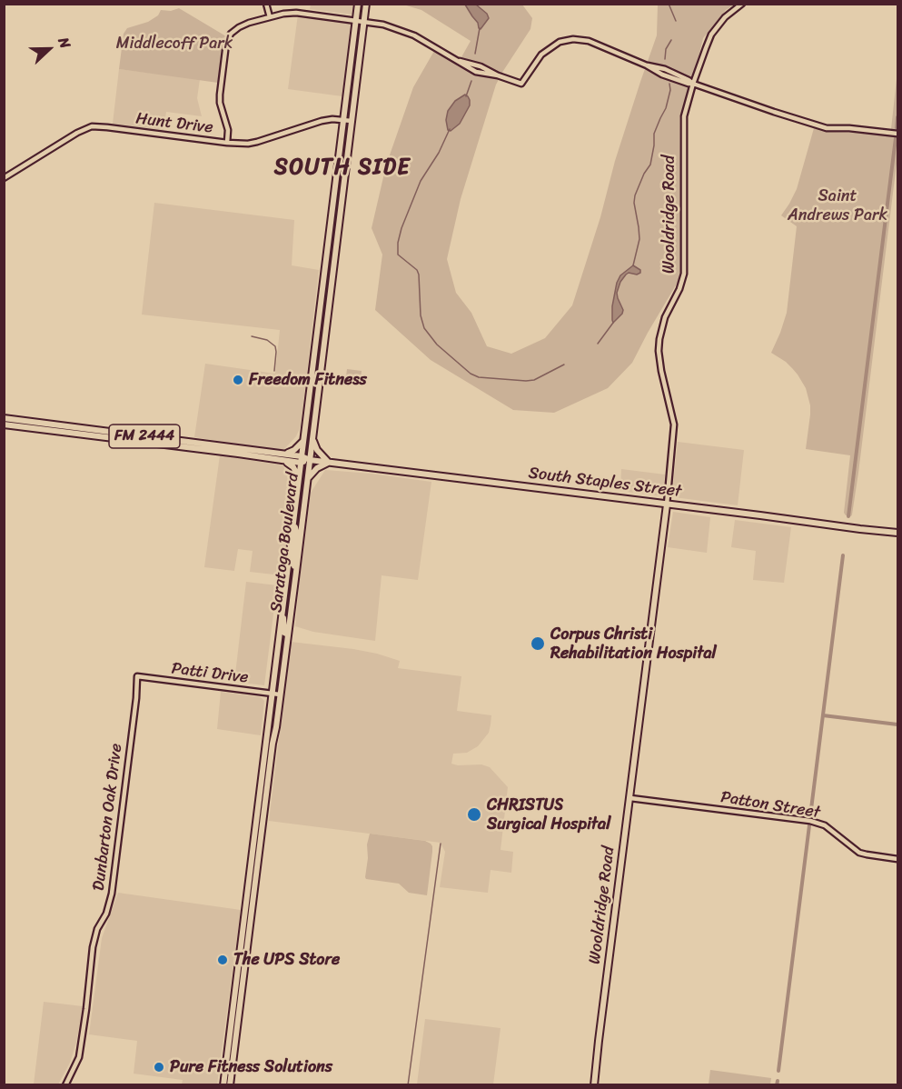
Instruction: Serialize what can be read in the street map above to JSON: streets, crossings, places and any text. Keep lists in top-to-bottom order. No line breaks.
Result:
{"streets":{"main road":["Wooldridge Road","FM 2444","South Staples Street","Saratoga Boulevard"],"street":["Hunt Drive","Patti Drive","Patton Street","Dunbarton Oak Drive"]},"crossings":[["Hunt Drive","Saratoga Boulevard"],["Wooldridge Road","South Staples Street"],["Wooldridge Road","Patton Street"],["South Staples Street","Saratoga Boulevard"],["Saratoga Boulevard","Patti Drive"],["Patti Drive","Dunbarton Oak Drive"]],"districts":["SOUTH SIDE"],"parks":["Middlecoff Park","Saint Andrews Park"],"places":["Freedom Fitness","Corpus Christi Rehabilitation Hospital","CHRISTUS Surgical Hospital","The UPS Store","Pure Fitness Solutions"],"north":"right"}
